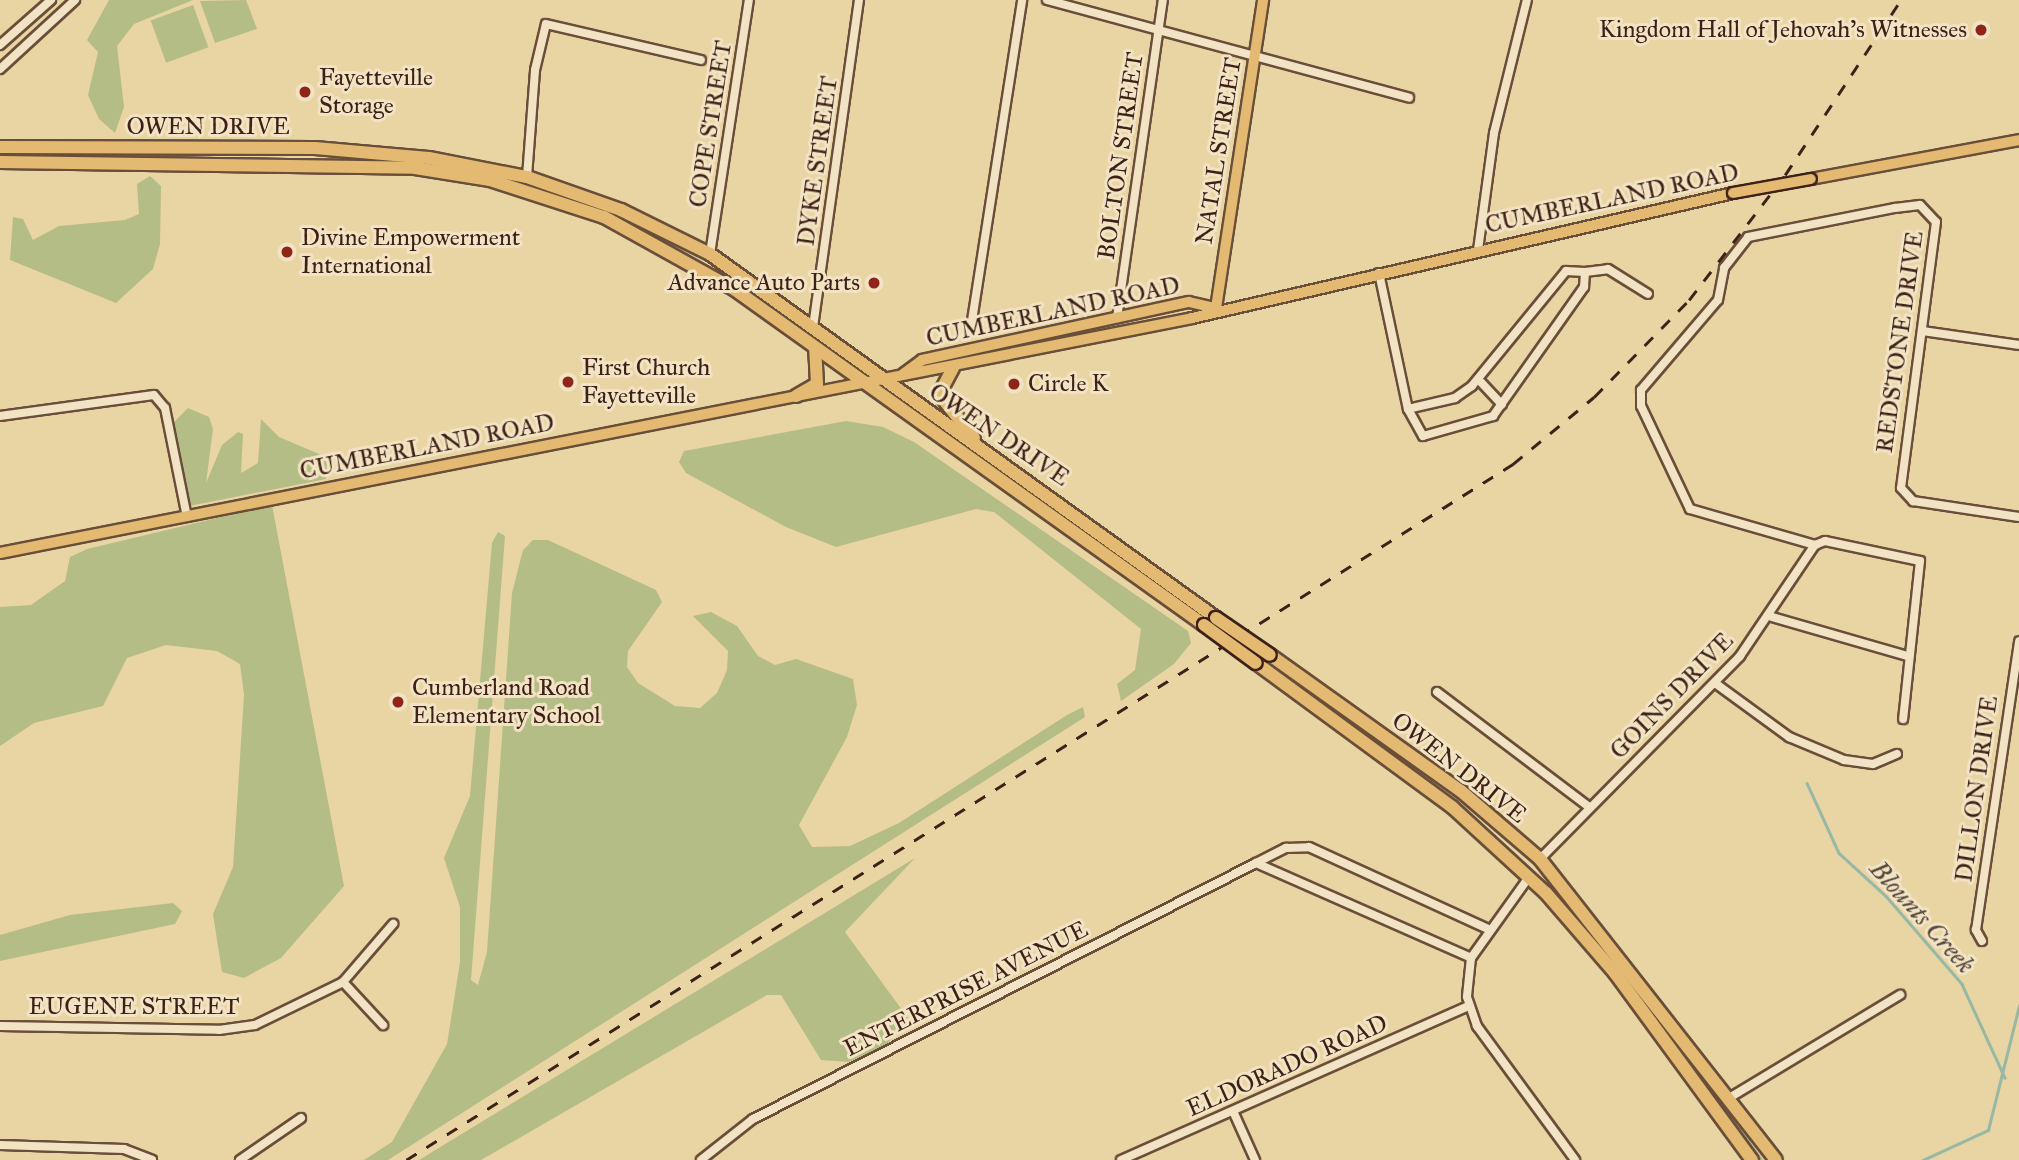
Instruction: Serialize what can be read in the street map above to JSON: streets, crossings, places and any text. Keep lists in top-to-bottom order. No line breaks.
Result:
{"streets":{"highway":["OWEN DRIVE"],"main road":["NATAL STREET","CUMBERLAND ROAD"],"street":["COPE STREET","BOLTON STREET","DYKE STREET","REDSTONE DRIVE","GOINS DRIVE","DILLON DRIVE","ENTERPRISE AVENUE","EUGENE STREET","ELDORADO ROAD"]},"crossings":[["COPE STREET","OWEN DRIVE"],["OWEN DRIVE","DYKE STREET"],["OWEN DRIVE","CUMBERLAND ROAD"],["OWEN DRIVE","GOINS DRIVE"],["NATAL STREET","CUMBERLAND ROAD"],["BOLTON STREET","CUMBERLAND ROAD"],["REDSTONE DRIVE","GOINS DRIVE"]],"water":["Blounts Creek"],"places":["Kingdom Hall of Jehovah’s Witnesses","Fayetteville Storage","Divine Empowerment International","Advance Auto Parts","First Church Fayetteville","Circle K","Cumberland Road Elementary School"]}
